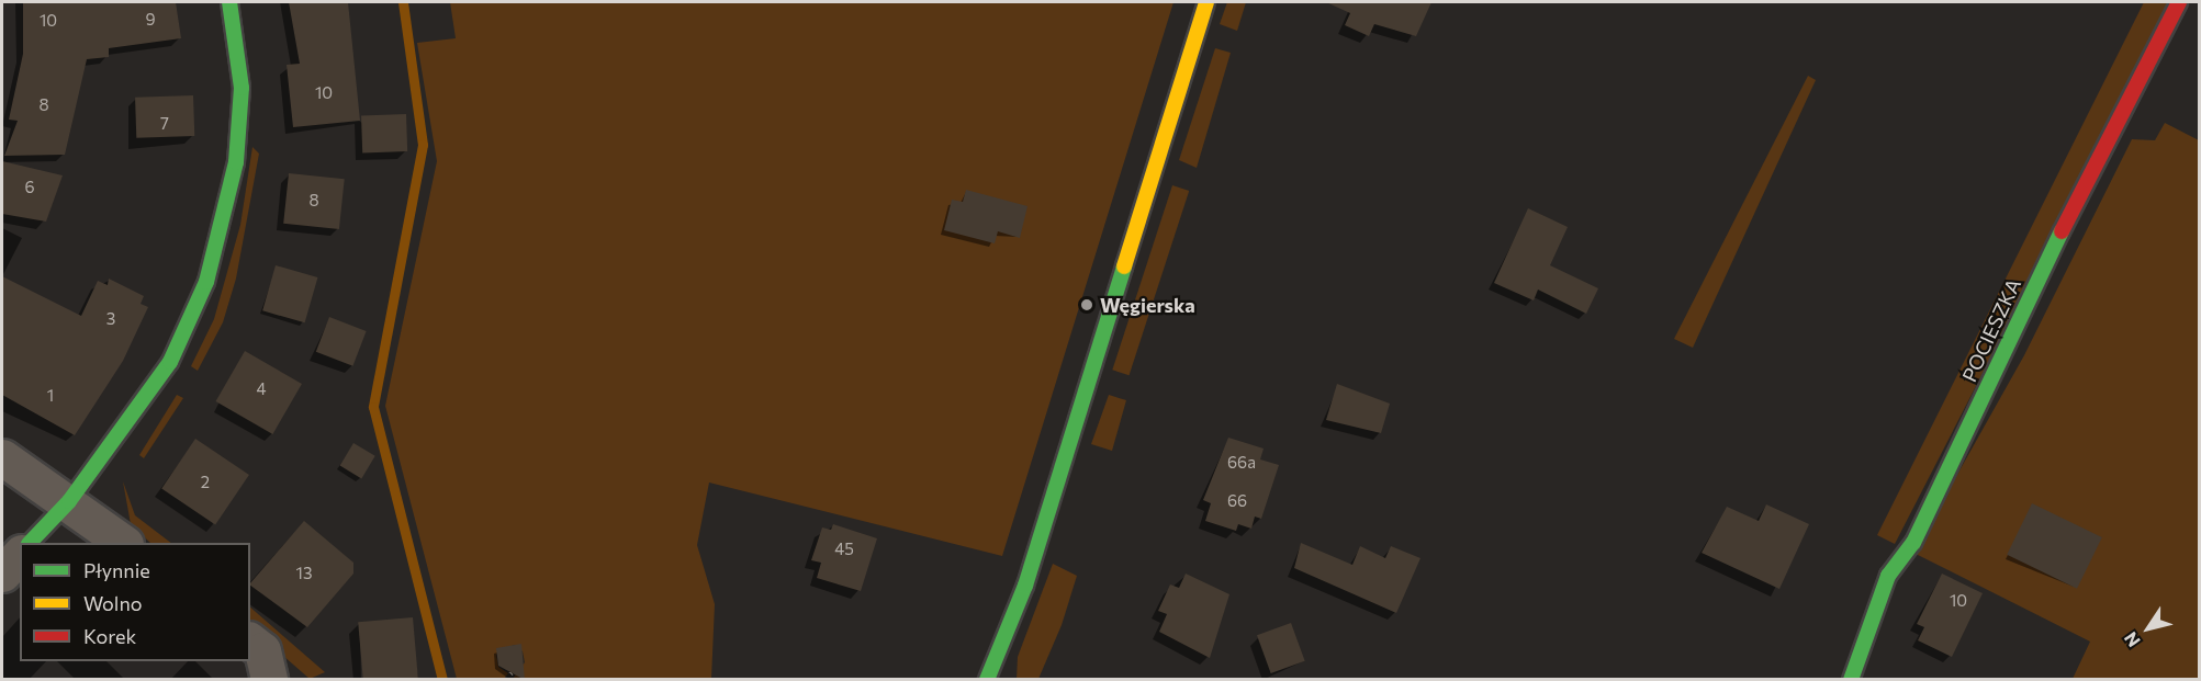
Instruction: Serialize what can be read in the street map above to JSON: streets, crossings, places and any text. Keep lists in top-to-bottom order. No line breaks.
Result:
{"streets":{"street":["POCIESZKA"]},"places":["Węgierska"],"house_numbers":["9","10","10","8","7","6","8","3","4","1","66a","2","66","45","13","10"],"legend":["Płynnie","Wolno","Korek"],"north":"bottom left"}
